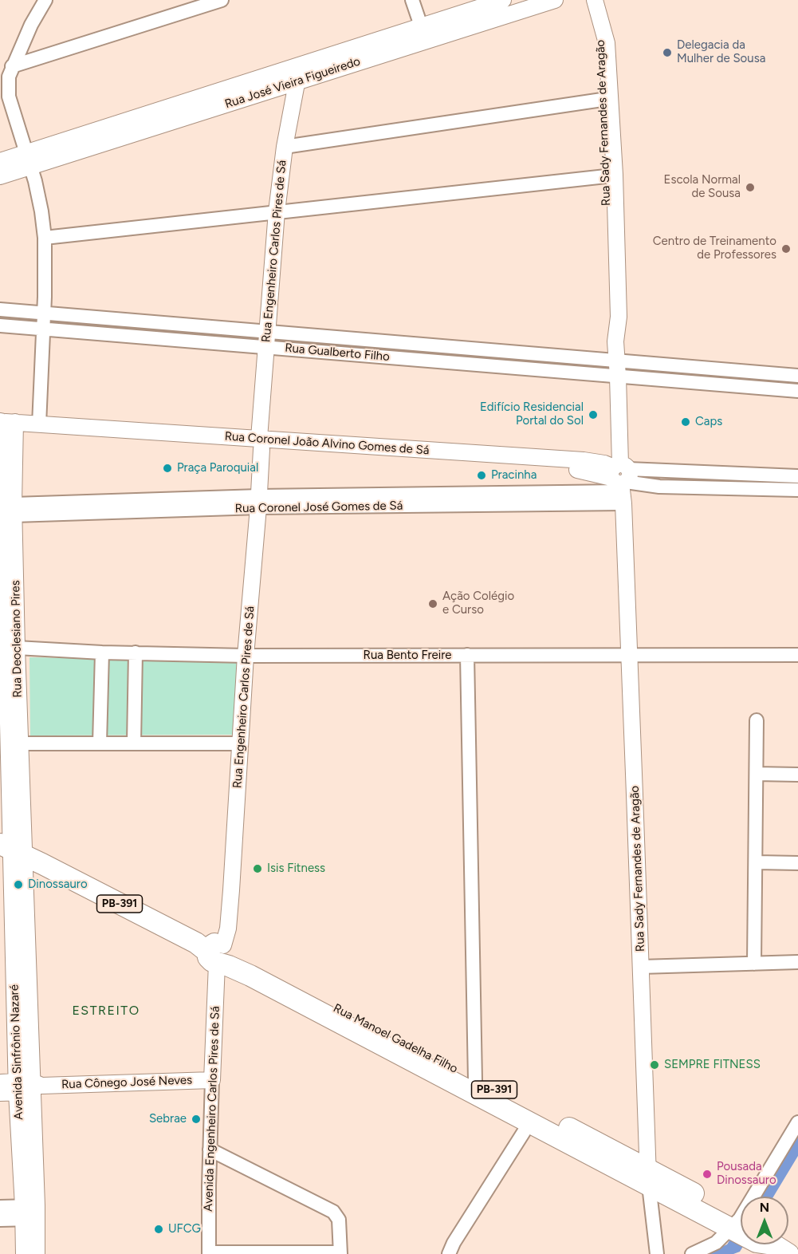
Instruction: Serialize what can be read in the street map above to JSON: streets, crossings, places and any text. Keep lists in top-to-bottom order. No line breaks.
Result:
{"streets":{"main road":["PB-391","Rua Manoel Gadelha Filho"],"street":["Rua José Vieira Figueiredo","Rua Sady Fernandes de Aragão","Rua Engenheiro Carlos Pires de Sá","Rua Gualberto Filho","Rua Coronel João Alvino Gomes de Sá","Rua Coronel José Gomes de Sá","Rua Deoclesiano Pires","Rua Bento Freire","Avenida Sinfrônio Nazaré","Rua Cônego José Neves","Avenida Engenheiro Carlos Pires de Sá"]},"crossings":[["Rua José Vieira Figueiredo","Rua Engenheiro Carlos Pires de Sá"],["Rua Sady Fernandes de Aragão","Rua Gualberto Filho"],["Rua Sady Fernandes de Aragão","Rua Coronel João Alvino Gomes de Sá"],["Rua Sady Fernandes de Aragão","Rua Coronel José Gomes de Sá"],["Rua Sady Fernandes de Aragão","Rua Bento Freire"],["Rua Sady Fernandes de Aragão","Rua Manoel Gadelha Filho"],["Rua Engenheiro Carlos Pires de Sá","Rua Gualberto Filho"],["Rua Engenheiro Carlos Pires de Sá","Rua Coronel João Alvino Gomes de Sá"],["Rua Engenheiro Carlos Pires de Sá","Rua Coronel José Gomes de Sá"],["Rua Engenheiro Carlos Pires de Sá","Rua Bento Freire"],["Rua Engenheiro Carlos Pires de Sá","PB-391"],["Rua Engenheiro Carlos Pires de Sá","Rua Manoel Gadelha Filho"],["Rua Engenheiro Carlos Pires de Sá","Avenida Engenheiro Carlos Pires de Sá"],["Rua Coronel João Alvino Gomes de Sá","Rua Coronel José Gomes de Sá"],["Rua Coronel João Alvino Gomes de Sá","Rua Deoclesiano Pires"],["Rua Coronel José Gomes de Sá","Rua Deoclesiano Pires"],["Rua Deoclesiano Pires","Rua Bento Freire"],["Rua Deoclesiano Pires","PB-391"],["Rua Deoclesiano Pires","Avenida Sinfrônio Nazaré"],["PB-391","Rua Manoel Gadelha Filho"],["PB-391","Avenida Sinfrônio Nazaré"],["PB-391","Avenida Engenheiro Carlos Pires de Sá"],["Rua Manoel Gadelha Filho","Avenida Engenheiro Carlos Pires de Sá"],["Avenida Sinfrônio Nazaré","Rua Cônego José Neves"],["Rua Cônego José Neves","Avenida Engenheiro Carlos Pires de Sá"]],"districts":["ESTREITO"],"places":["Delegacia da Mulher de Sousa","Escola Normal de Sousa","Centro de Treinamento de Professores","Edifício Residencial Portal do Sol","Caps","Praça Paroquial","Pracinha","Ação Colégio e Curso","Isis Fitness","Dinossauro","SEMPRE FITNESS","Sebrae","Pousada Dinossauro","UFCG"],"north":"top"}
